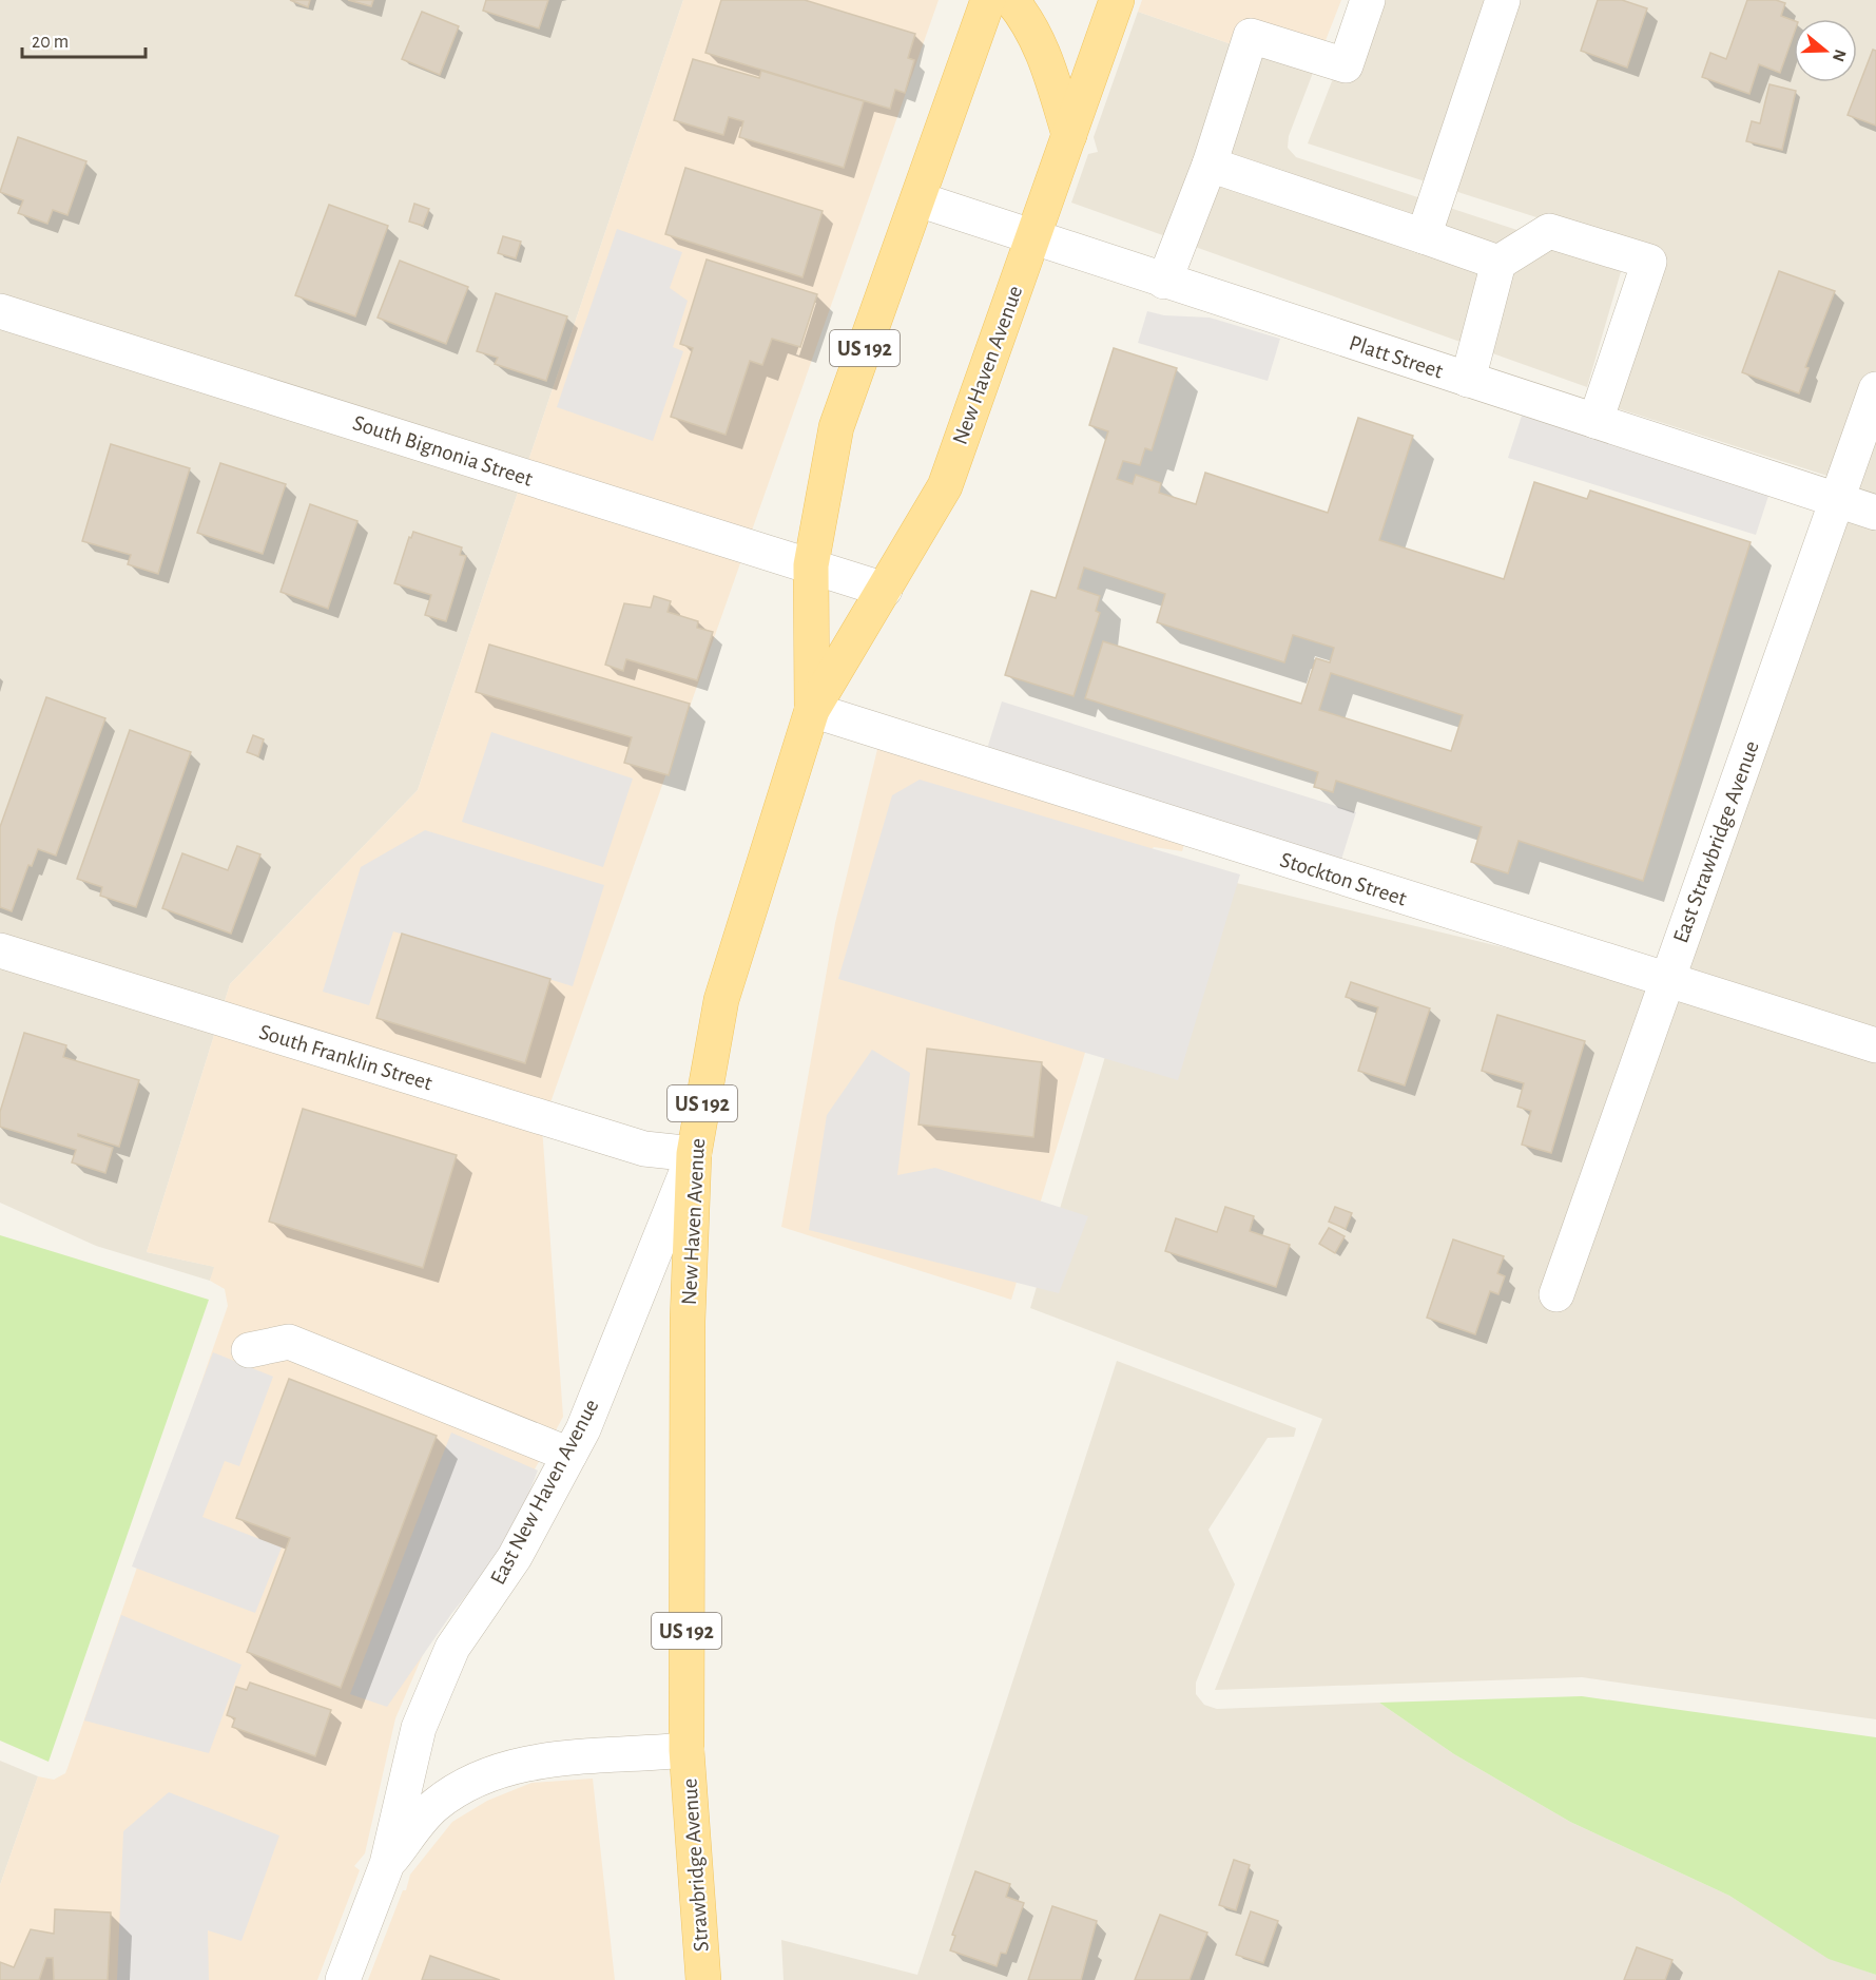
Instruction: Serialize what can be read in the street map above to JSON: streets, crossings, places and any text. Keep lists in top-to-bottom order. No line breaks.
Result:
{"streets":{"main road":["US 192","New Haven Avenue","Strawbridge Avenue"],"street":["Platt Street","South Bignonia Street","East Strawbridge Avenue","Stockton Street","South Franklin Street","East New Haven Avenue"]},"crossings":[["Platt Street","New Haven Avenue"],["Platt Street","East Strawbridge Avenue"],["New Haven Avenue","South Bignonia Street"],["New Haven Avenue","Stockton Street"],["New Haven Avenue","South Franklin Street"],["New Haven Avenue","East New Haven Avenue"],["New Haven Avenue","Strawbridge Avenue"],["East Strawbridge Avenue","Stockton Street"],["South Franklin Street","East New Haven Avenue"],["East New Haven Avenue","Strawbridge Avenue"]],"scale_bar":"20 m","north":"right"}
